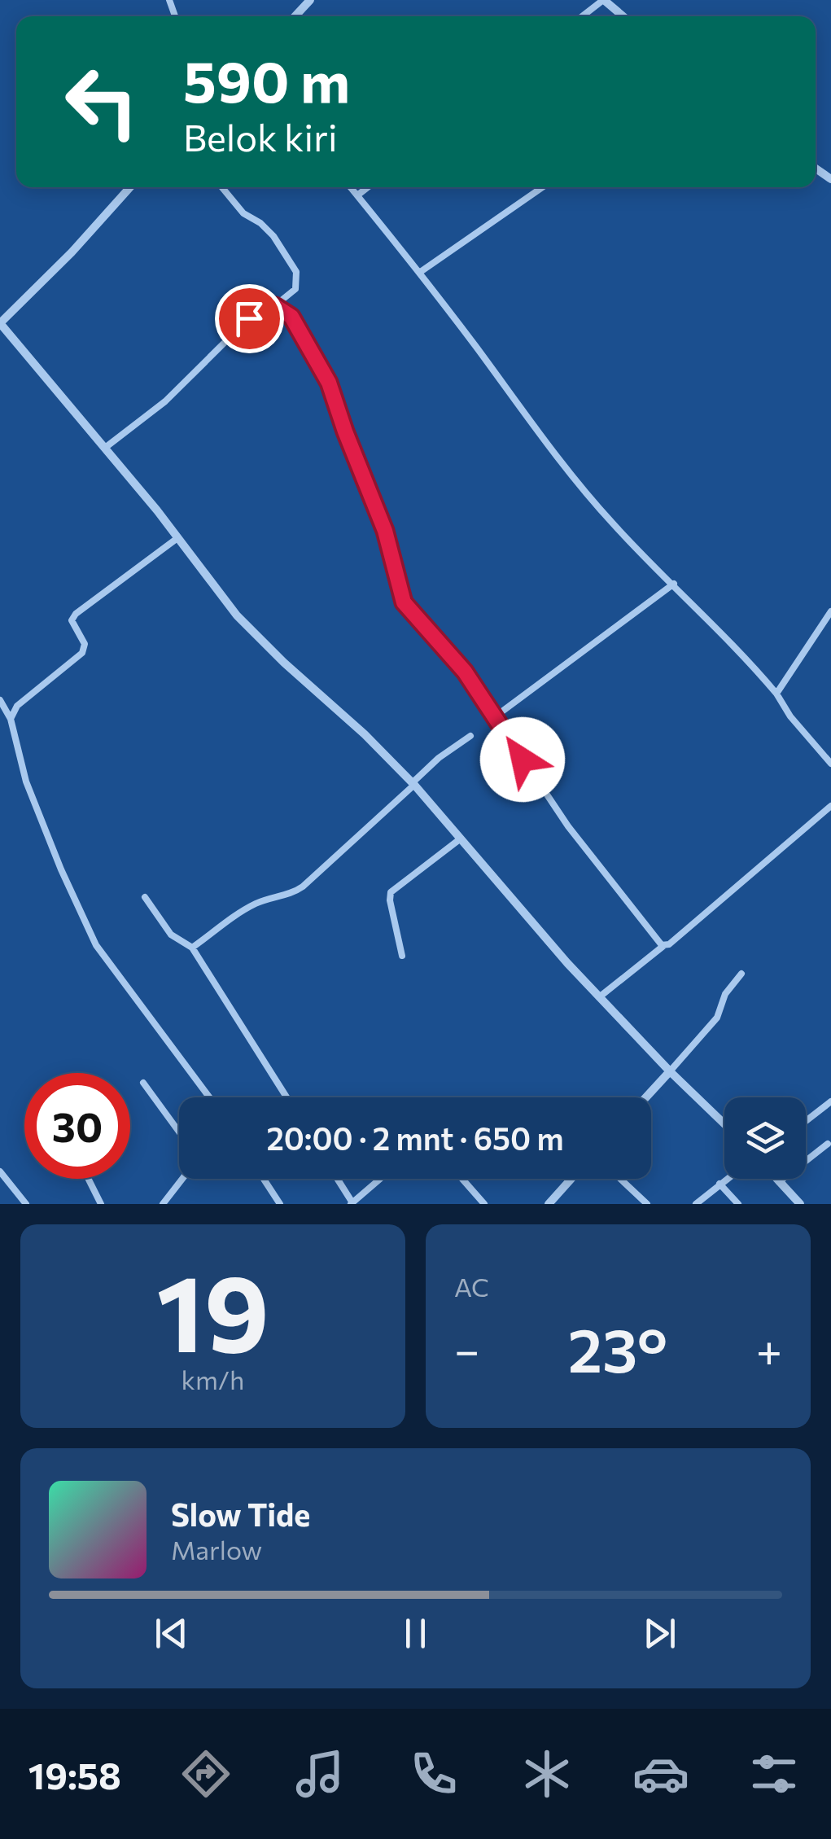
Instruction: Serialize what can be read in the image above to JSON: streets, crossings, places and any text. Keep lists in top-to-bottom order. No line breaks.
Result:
{"page":{"turn":["590 m","Belok kiri"],"limit":"30","trip":"20:00 · 2 mnt · 650 m","tile":[["19","km/h"],"AC"],"heat":["−","23°","+"],"song":["Slow Tide","Marlow"],"tabs":"19:58"}}
